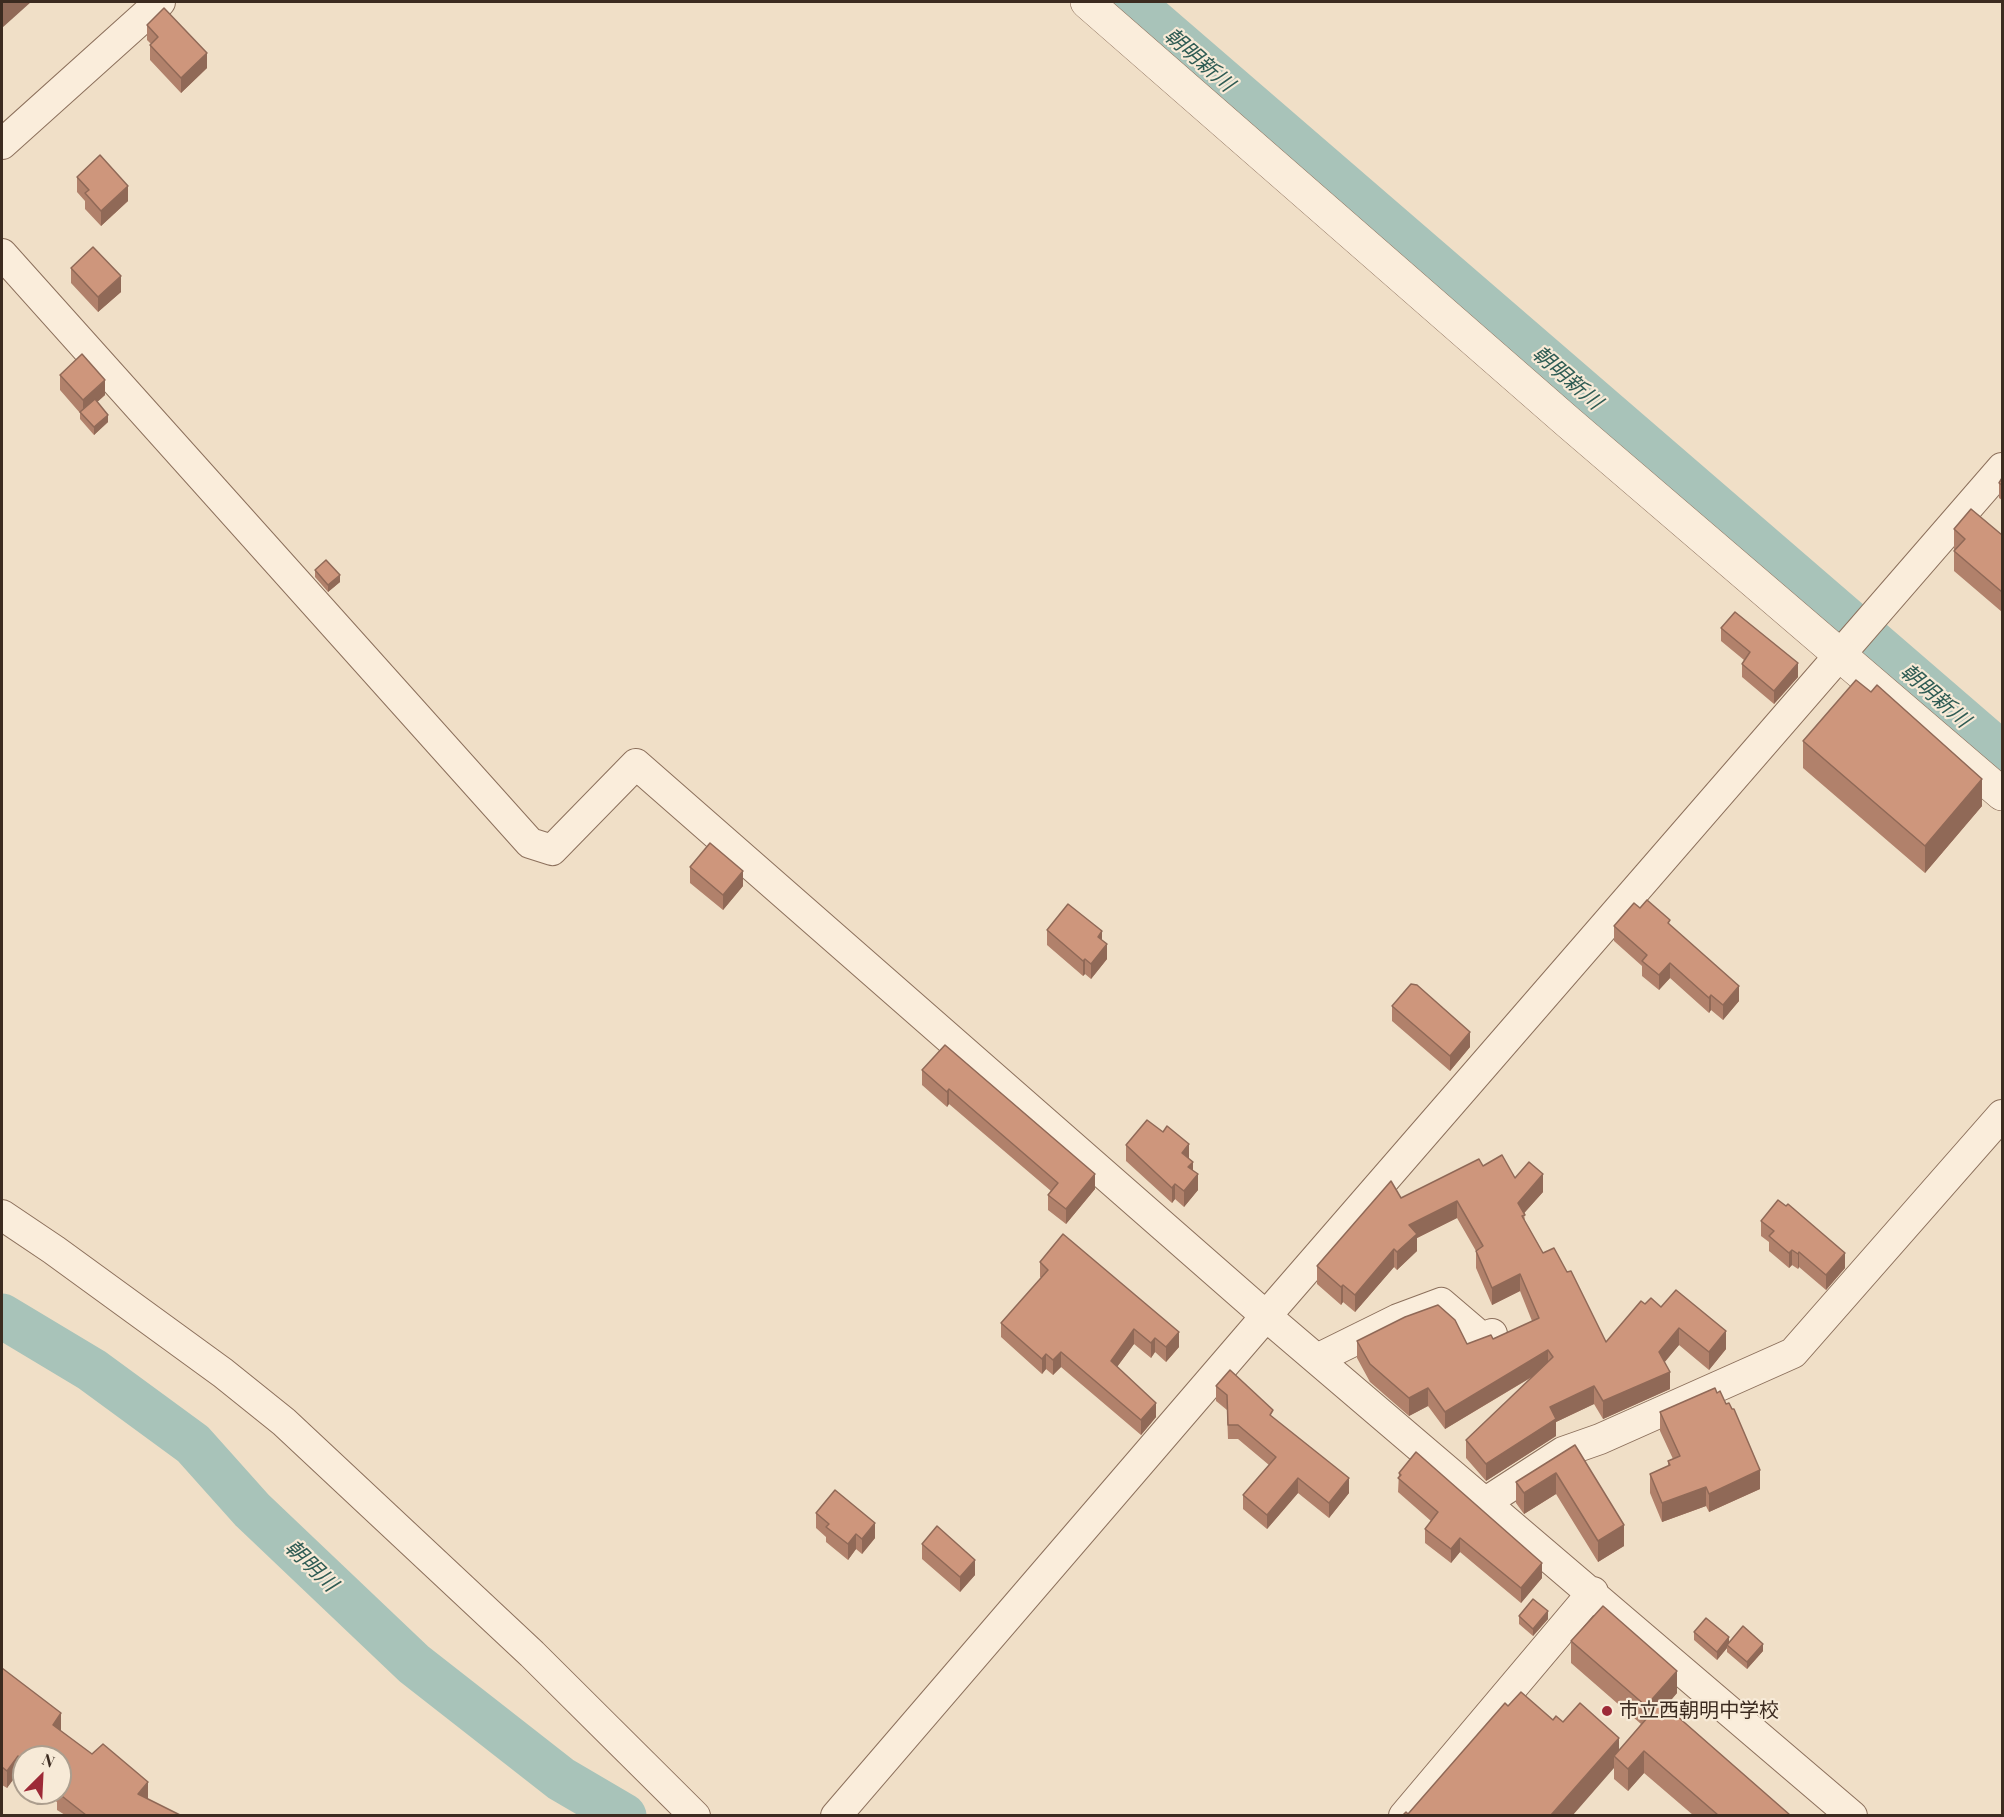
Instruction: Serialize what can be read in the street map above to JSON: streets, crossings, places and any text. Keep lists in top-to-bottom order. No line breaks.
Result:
{"water":["朝明新川","朝明川"],"places":["市立西朝明中学校"],"north":"top right"}
